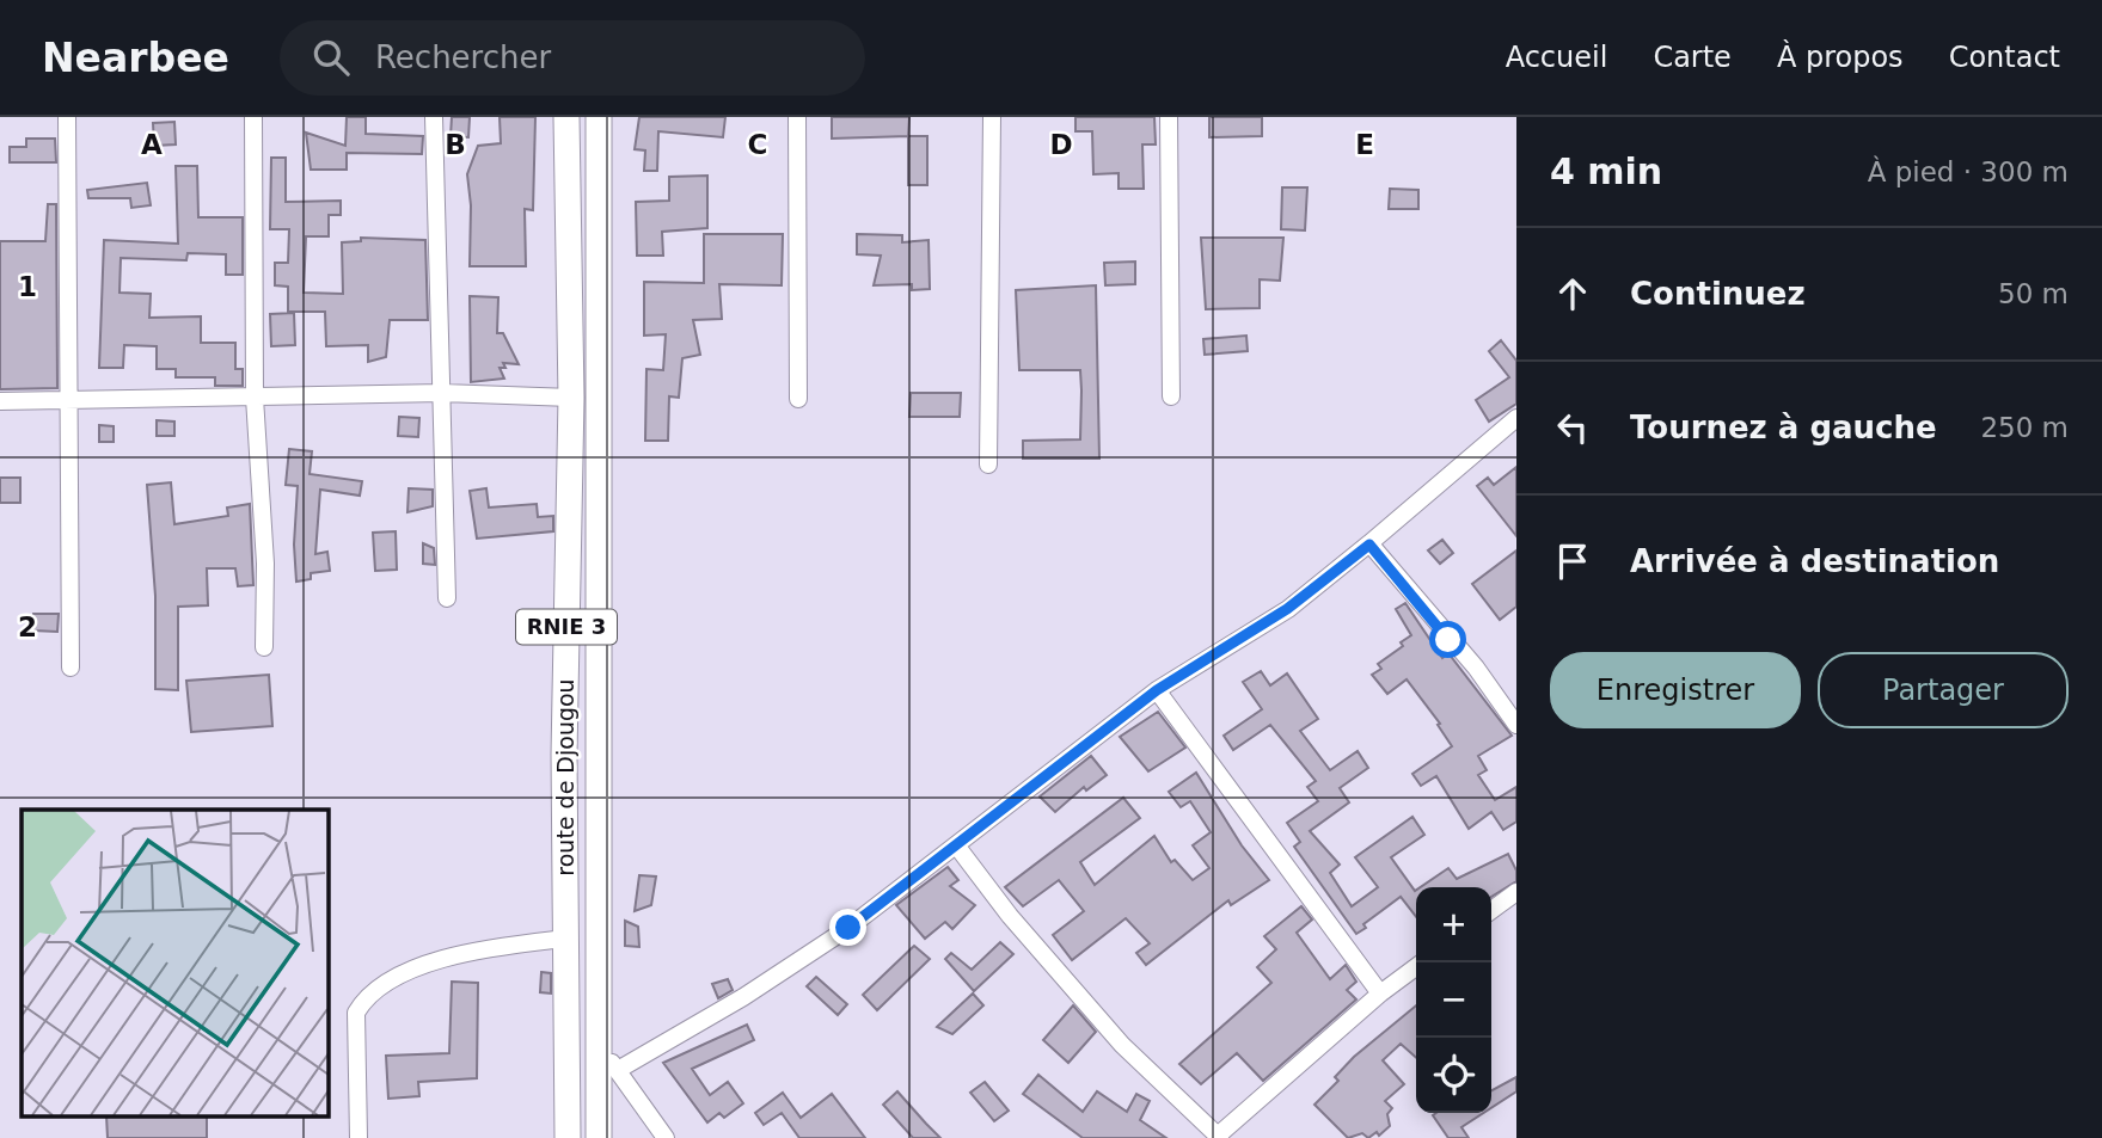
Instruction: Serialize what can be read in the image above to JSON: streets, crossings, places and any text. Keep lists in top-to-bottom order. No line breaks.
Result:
{"streets":{"highway":["RNIE 3","route de Djougou"]},"page":{"header":"Nearbee","search":"Rechercher","nav":["Accueil","Carte","À propos","Contact"],"heading":["4 min","À pied · 300 m"],"list":[["Continuez","50 m"],["Tournez à gauche","250 m"],"Arrivée à destination"],"buttons":["Enregistrer","Partager"],"map_buttons":["+","−"]},"grid":{"columns":["A","B","C","D","E"],"rows":["1","2"]}}
